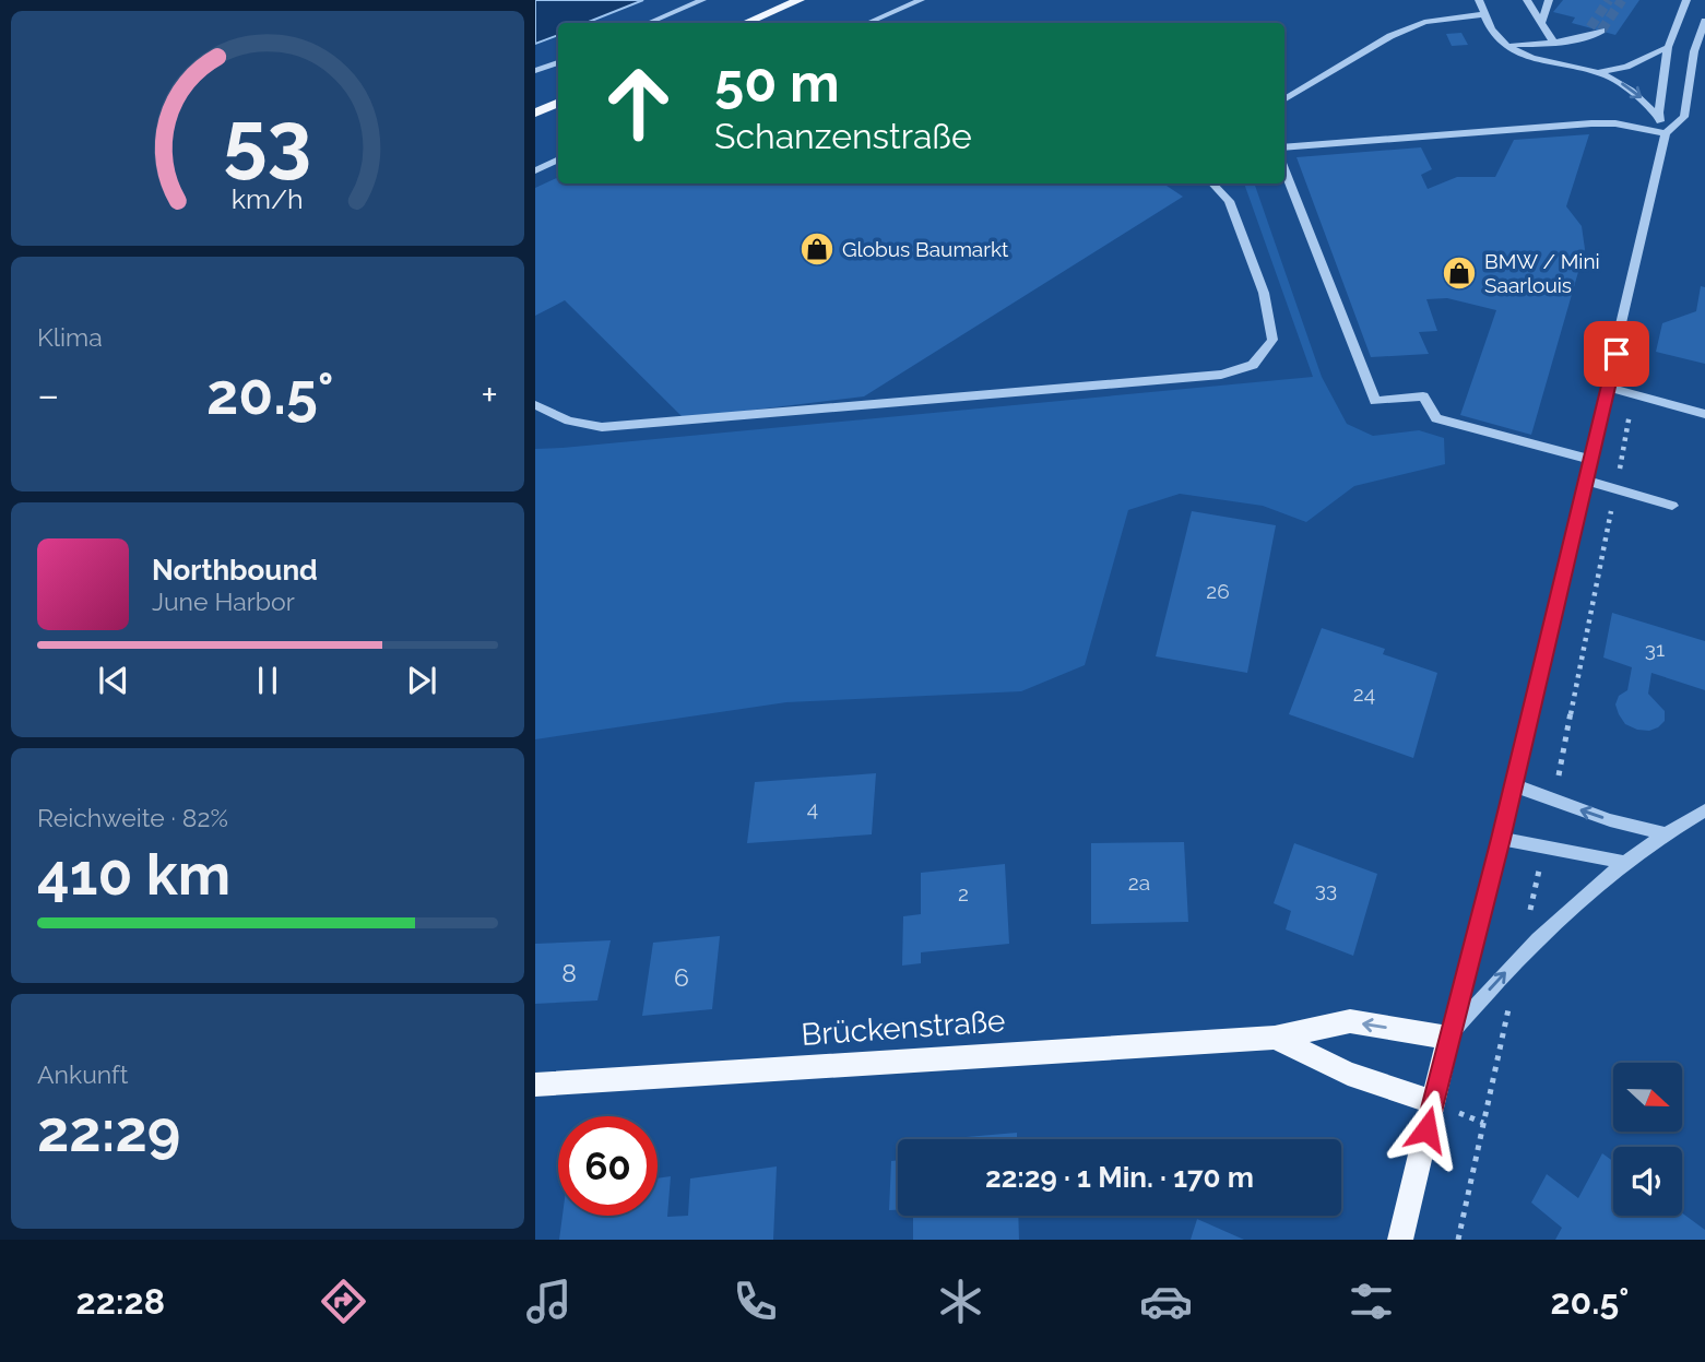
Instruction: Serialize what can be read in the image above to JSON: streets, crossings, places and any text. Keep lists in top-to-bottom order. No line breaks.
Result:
{"streets":{"main road":["Brückenstraße"]},"places":{"shop":["Globus Baumarkt","BMW / Mini Saarlouis"]},"house_numbers":["26","31","24","4","2a","33","2","8","6"],"north":"right","page":{"turn":["50 m","Schanzenstraße"],"tile":["Klima",["Reichweite · 82%","410 km"],["Ankunft","22:29"]],"heat":["−","20.5°","+"],"song":["Northbound","June Harbor"],"limit":"60","trip":"22:29 · 1 Min. · 170 m","tabs":["22:28","20.5°"],"gauge":["53","km/h"]}}
